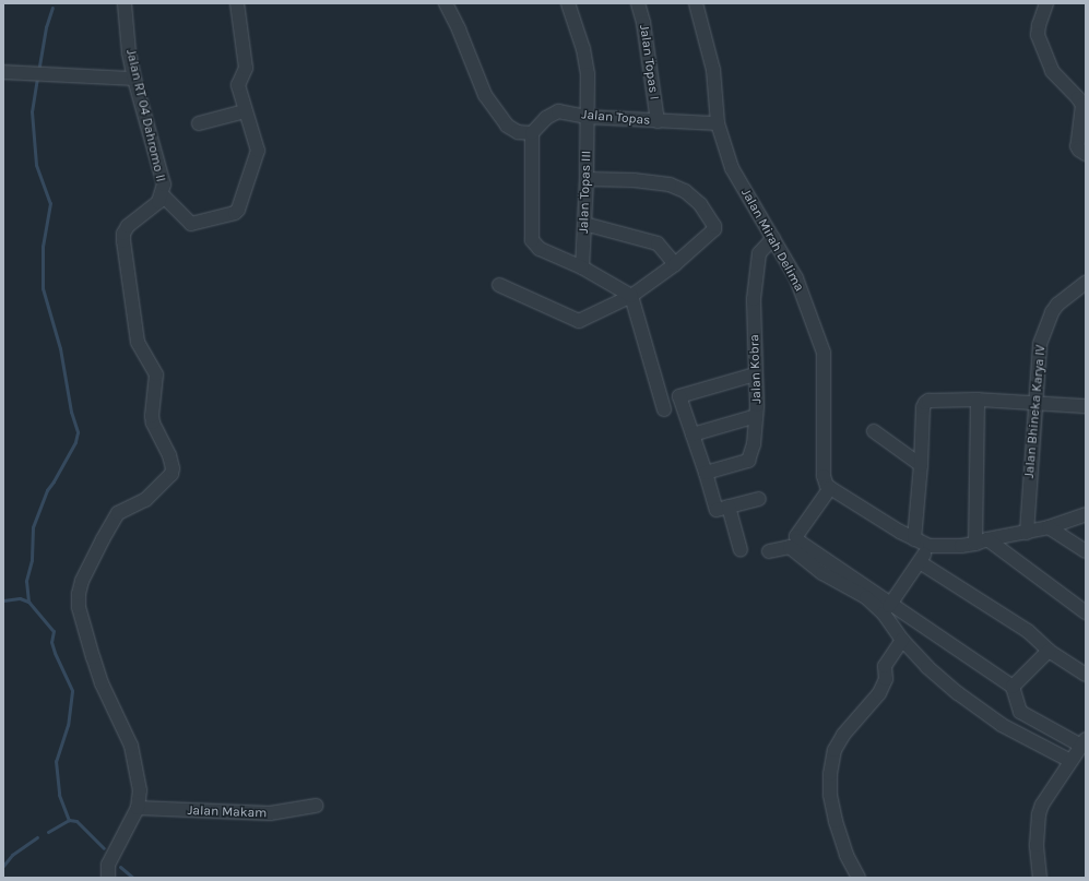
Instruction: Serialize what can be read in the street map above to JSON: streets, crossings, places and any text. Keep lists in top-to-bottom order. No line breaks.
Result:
{"streets":{"street":["Jalan Topas I","Jalan RT 04 Dahromo II","Jalan Topas","Jalan Topas III","Jalan Mirah Delima","Jalan Kobra","Jalan Bhineka Karya IV","Jalan Makam"]},"crossings":[["Jalan Topas I","Jalan Topas"],["Jalan RT 04 Dahromo II","Jalan Makam"],["Jalan Topas","Jalan Topas III"],["Jalan Topas","Jalan Mirah Delima"],["Jalan Mirah Delima","Jalan Kobra"]]}
